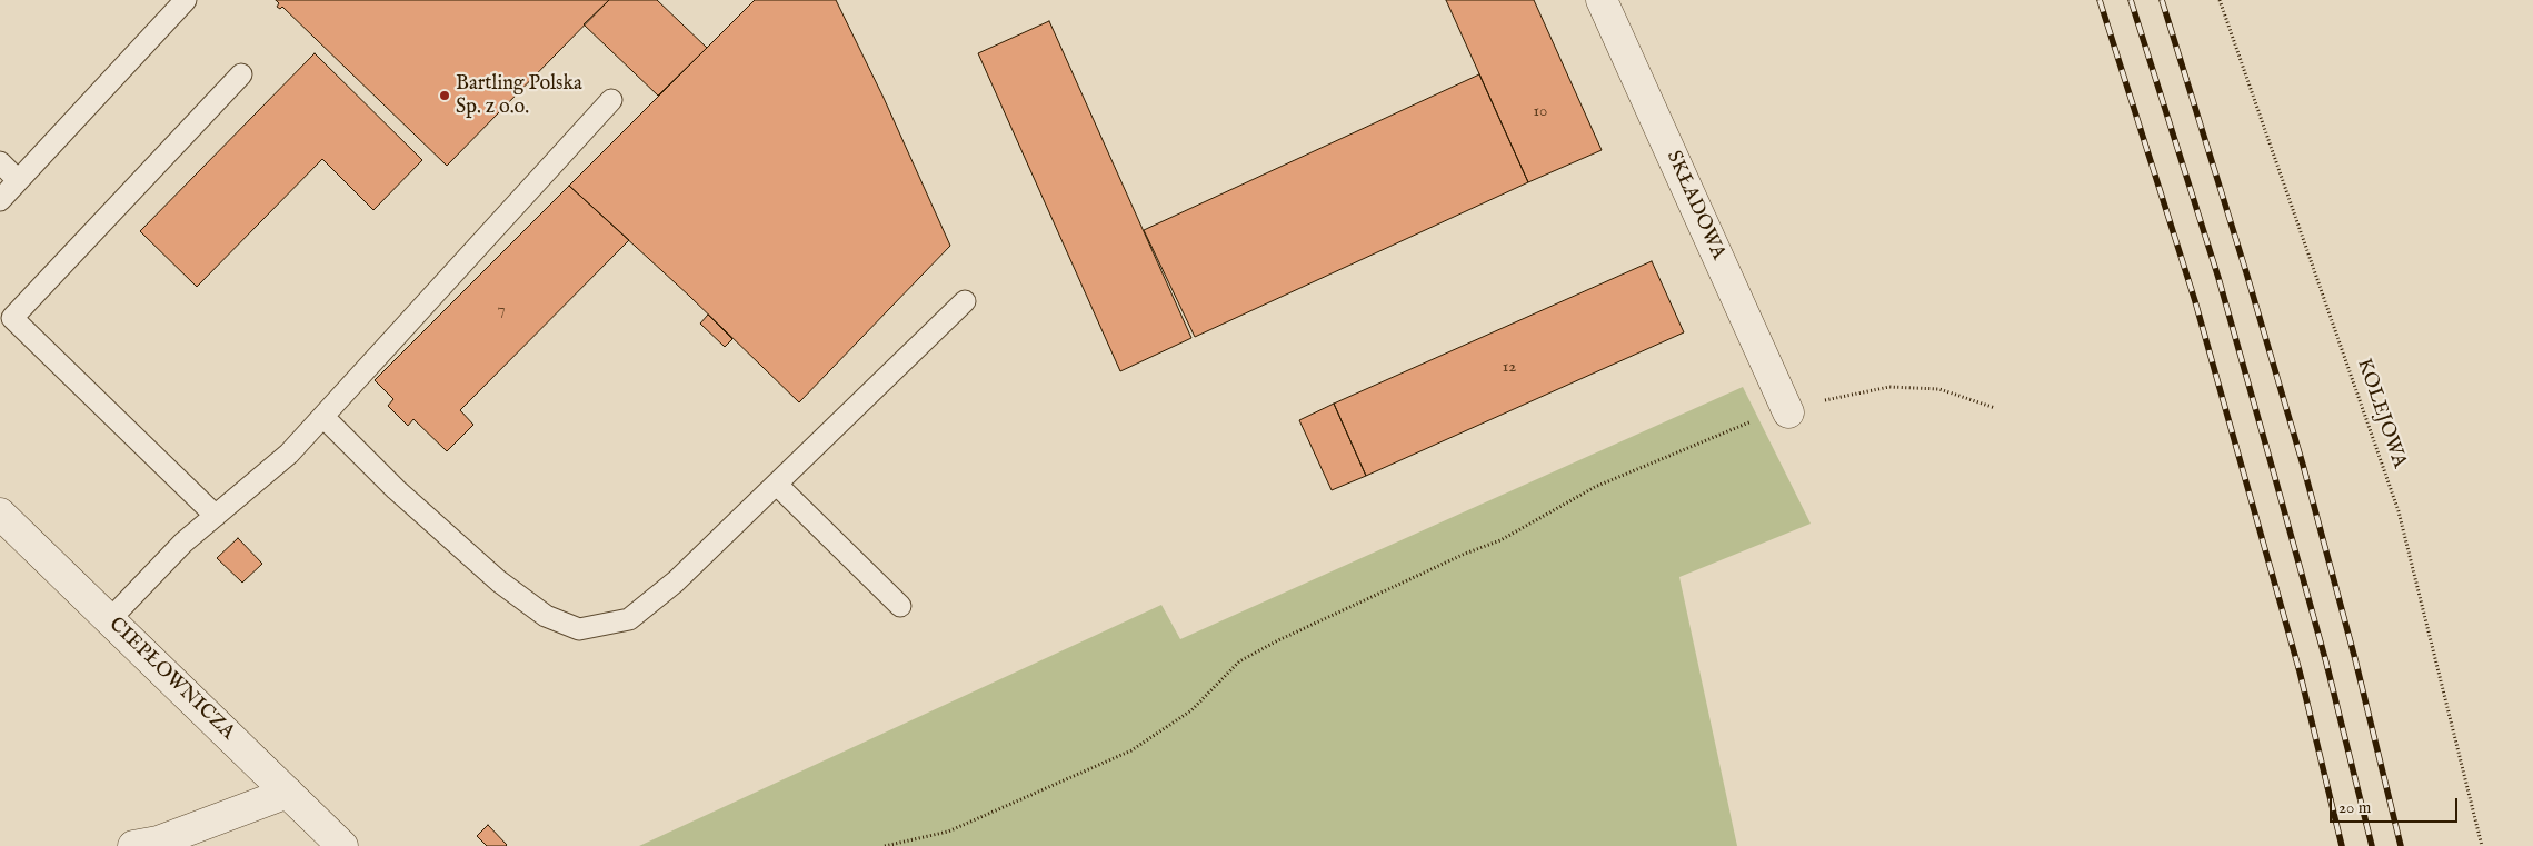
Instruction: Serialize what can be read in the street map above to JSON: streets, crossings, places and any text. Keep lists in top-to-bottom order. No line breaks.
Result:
{"streets":{"street":["SKŁADOWA","CIEPŁOWNICZA"],"path":["KOLEJOWA"]},"places":["Bartling Polska Sp. z o.o."],"house_numbers":["10","7","12"],"scale_bar":"20 m"}
